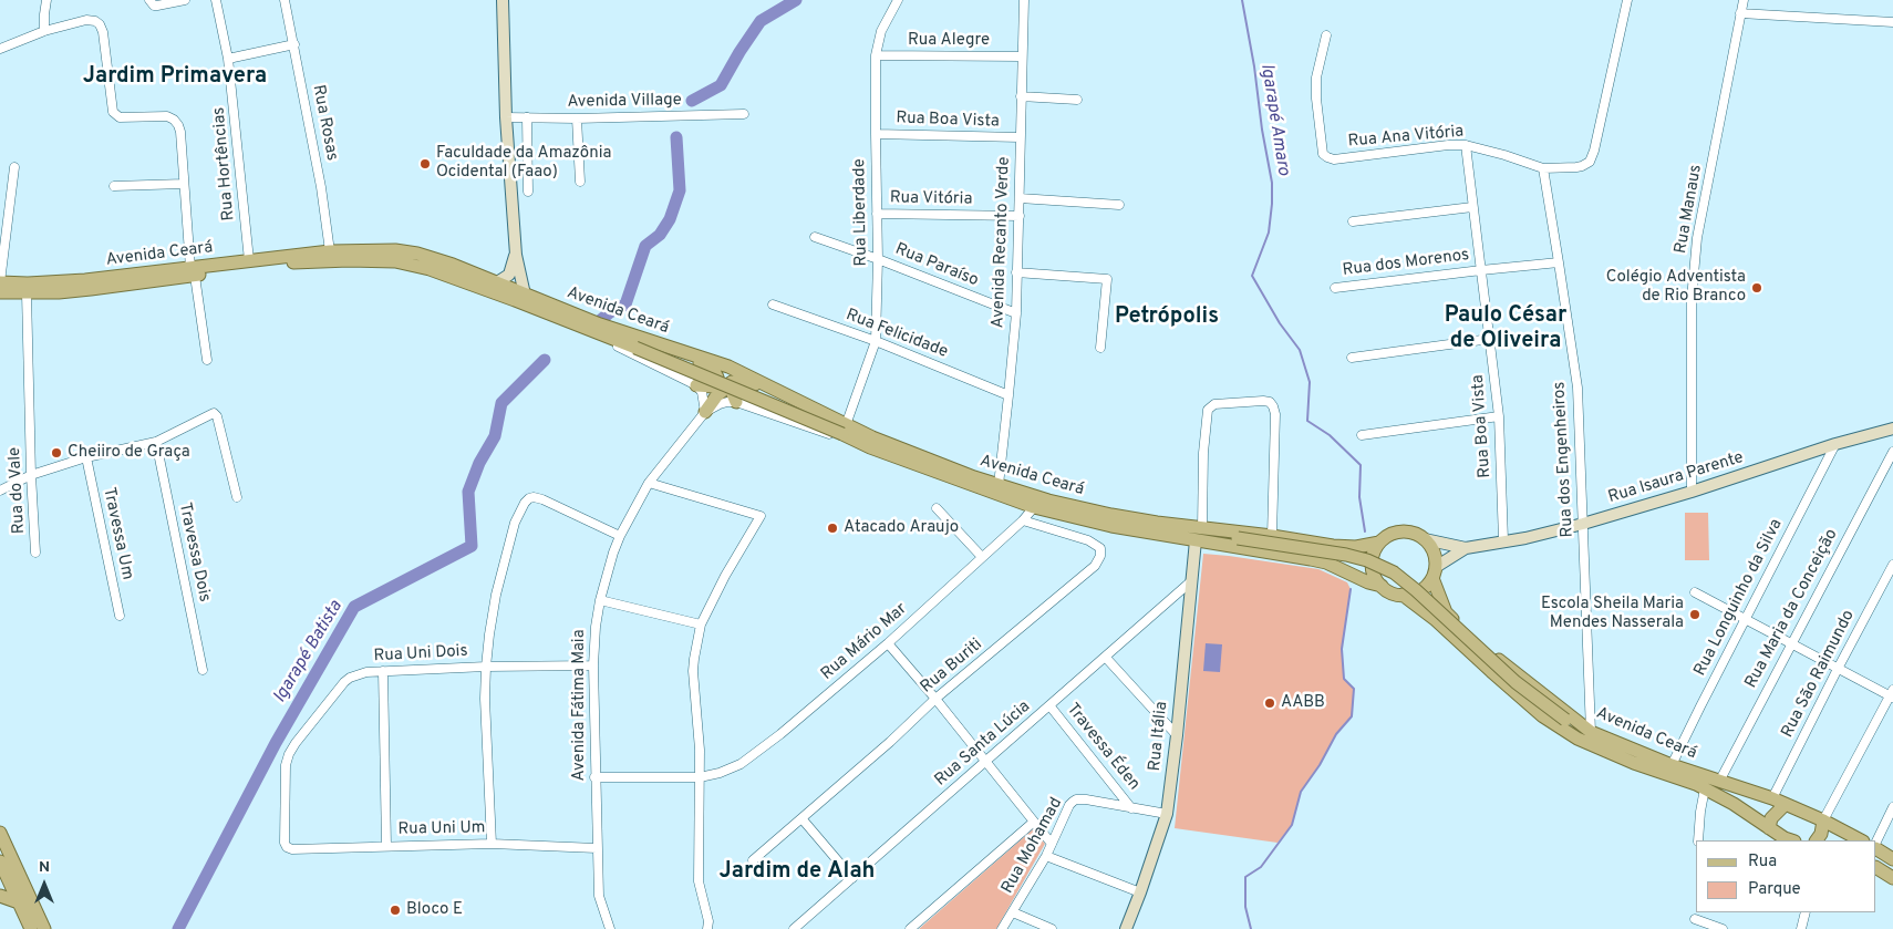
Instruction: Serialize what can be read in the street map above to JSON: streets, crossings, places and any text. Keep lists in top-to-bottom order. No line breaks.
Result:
{"streets":{"main road":["Avenida Ceará"],"street":["Rua Alegre","Avenida Village","Rua Boa Vista","Rua Rosas","Rua Ana Vitória","Rua Hortências","Rua Vitória","Rua Manaus","Rua Liberdade","Avenida Recanto Verde","Rua dos Morenos","Rua Paraíso","Rua Felicidade","Rua dos Engenheiros","Rua Isaura Parente","Rua do Vale","Travessa Um","Travessa Dois","Rua Longuinho da Silva","Rua Maria da Conceição","Rua Mário Mar","Rua Uni Dois","Rua Buriti","Rua São Raimundo","Avenida Fátima Maia","Rua Itália","Rua Santa Lúcia","Travessa Éden","Rua Uni Um","Rua Mohamad"]},"crossings":[["Rua Alegre","Rua Liberdade"],["Rua Alegre","Avenida Recanto Verde"],["Rua Boa Vista","Rua Ana Vitória"],["Rua Boa Vista","Rua Liberdade"],["Rua Boa Vista","Avenida Recanto Verde"],["Rua Boa Vista","Rua dos Morenos"],["Rua Boa Vista","Rua Isaura Parente"],["Rua Rosas","Avenida Ceará"],["Rua Ana Vitória","Rua dos Engenheiros"],["Rua Hortências","Avenida Ceará"],["Rua Vitória","Rua Liberdade"],["Rua Vitória","Avenida Recanto Verde"],["Rua Manaus","Rua Isaura Parente"],["Rua Liberdade","Avenida Ceará"],["Rua Liberdade","Rua Paraíso"],["Rua Liberdade","Rua Felicidade"],["Avenida Recanto Verde","Avenida Ceará"],["Avenida Recanto Verde","Rua Paraíso"],["Avenida Recanto Verde","Rua Felicidade"],["Avenida Ceará","Rua dos Engenheiros"],["Avenida Ceará","Rua Isaura Parente"],["Avenida Ceará","Rua do Vale"],["Avenida Ceará","Rua Longuinho da Silva"],["Avenida Ceará","Rua Maria da Conceição"],["Avenida Ceará","Rua Mário Mar"],["Avenida Ceará","Rua São Raimundo"],["Avenida Ceará","Rua Itália"],["Rua dos Morenos","Rua dos Engenheiros"],["Rua dos Engenheiros","Rua Isaura Parente"],["Rua Isaura Parente","Rua Longuinho da Silva"],["Rua Mário Mar","Rua Buriti"],["Rua Uni Dois","Avenida Fátima Maia"],["Rua Uni Dois","Rua Uni Um"],["Avenida Fátima Maia","Rua Uni Um"],["Rua Itália","Rua Santa Lúcia"],["Rua Itália","Rua Mohamad"],["Rua Santa Lúcia","Travessa Éden"],["Travessa Éden","Rua Mohamad"]],"districts":["Jardim Primavera","Paulo César de Oliveira","Petrópolis","Jardim de Alah"],"water":["Igarapé Amaro","Igarapé Batista"],"places":["Faculdade da Amazônia Ocidental (Faao)","Colégio Adventista de Rio Branco","Cheiiro de Graça","Atacado Araujo","Escola Sheila Maria Mendes Nasserala","AABB","Bloco E"],"legend":["Rua","Parque"],"north":"top"}
